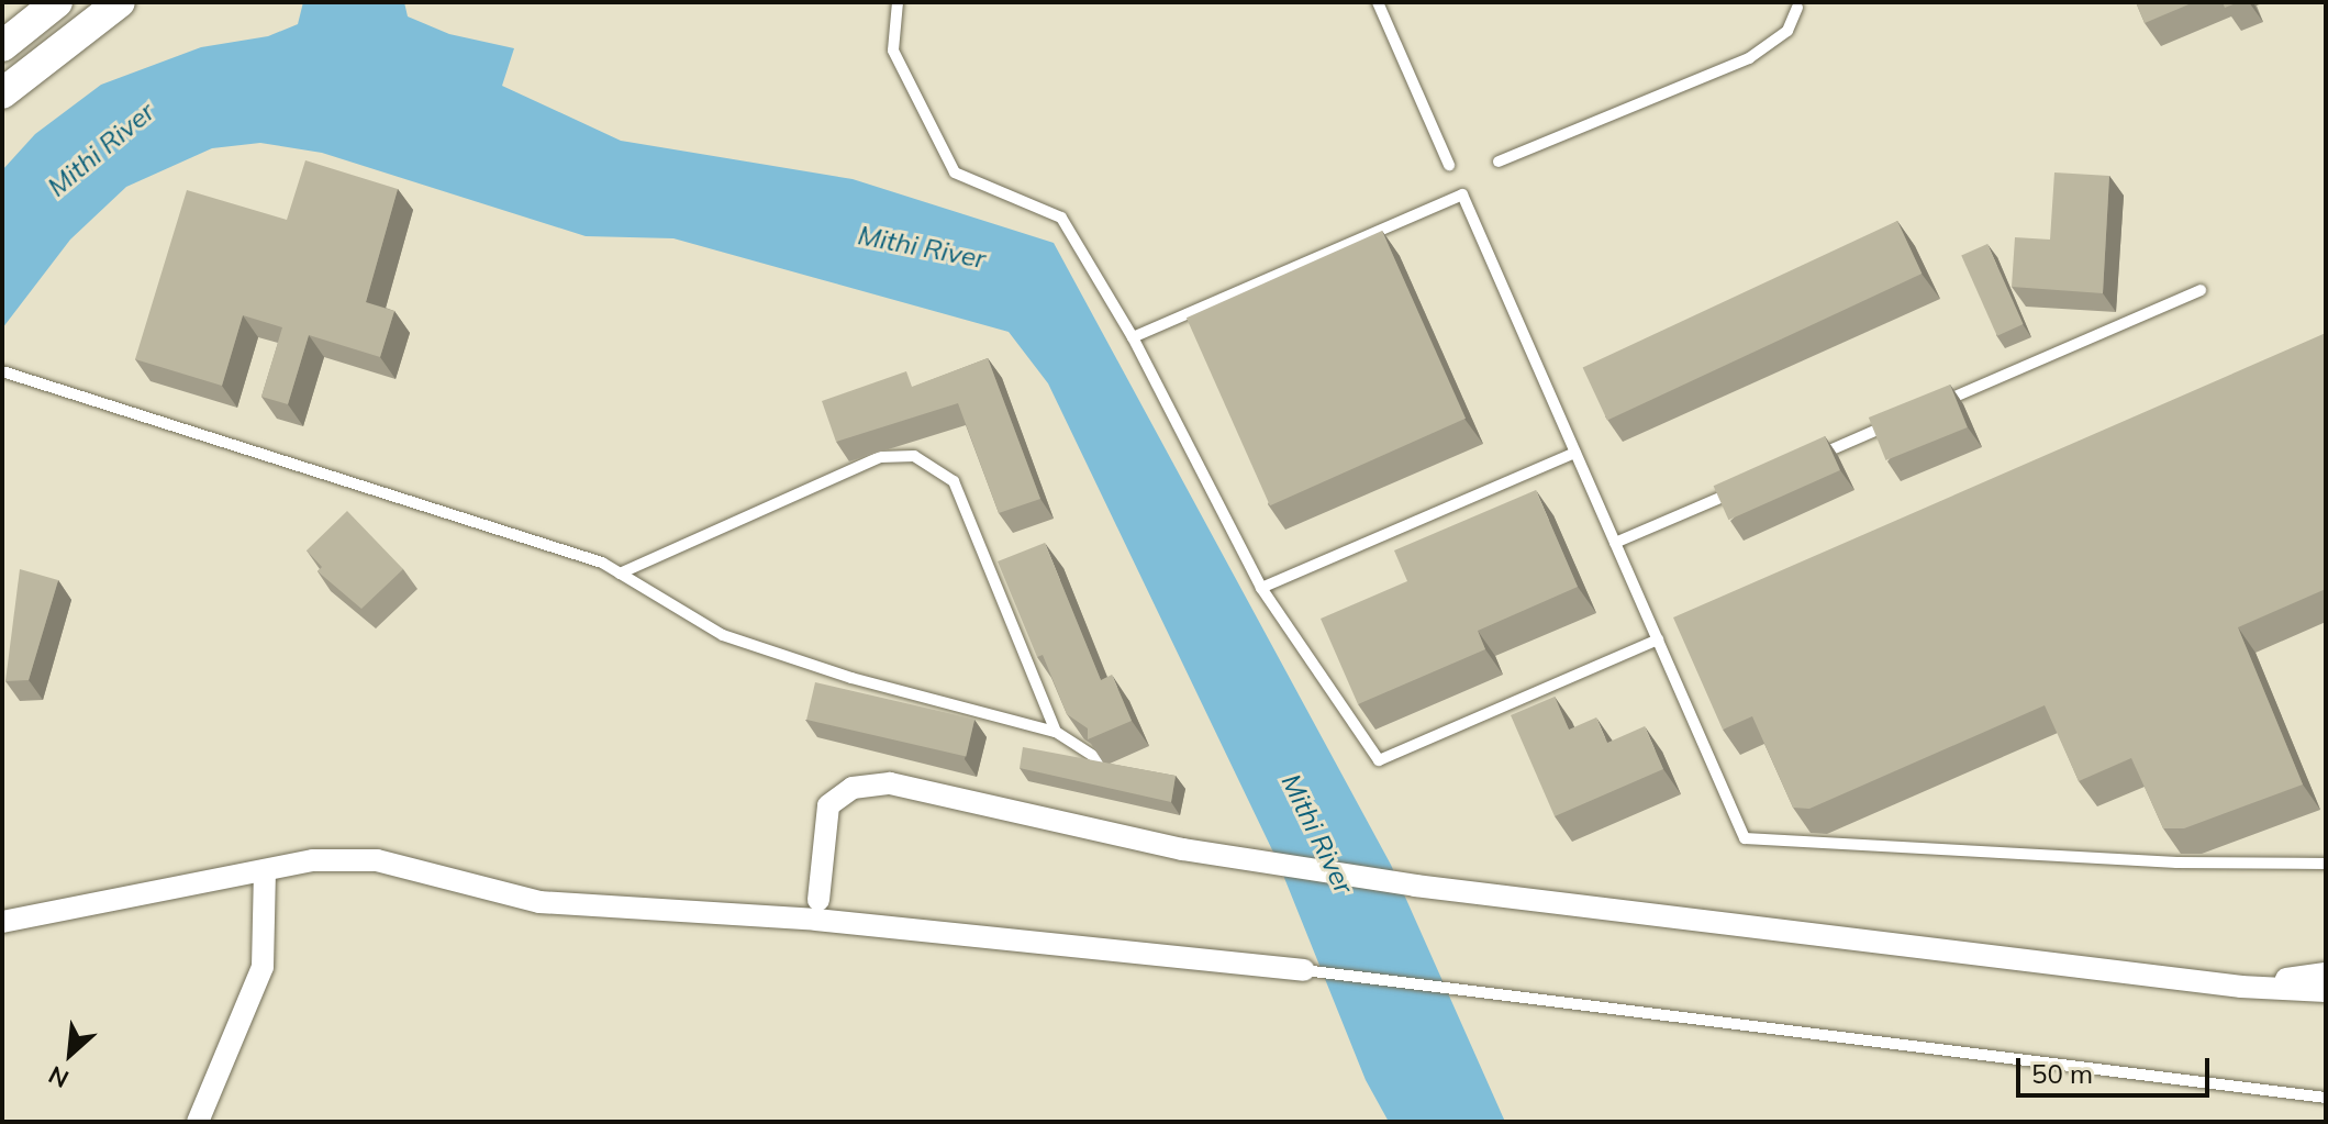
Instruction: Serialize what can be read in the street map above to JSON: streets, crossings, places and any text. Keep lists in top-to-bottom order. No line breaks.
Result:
{"water":["Mithi River"],"scale_bar":"50 m","north":"bottom left"}
